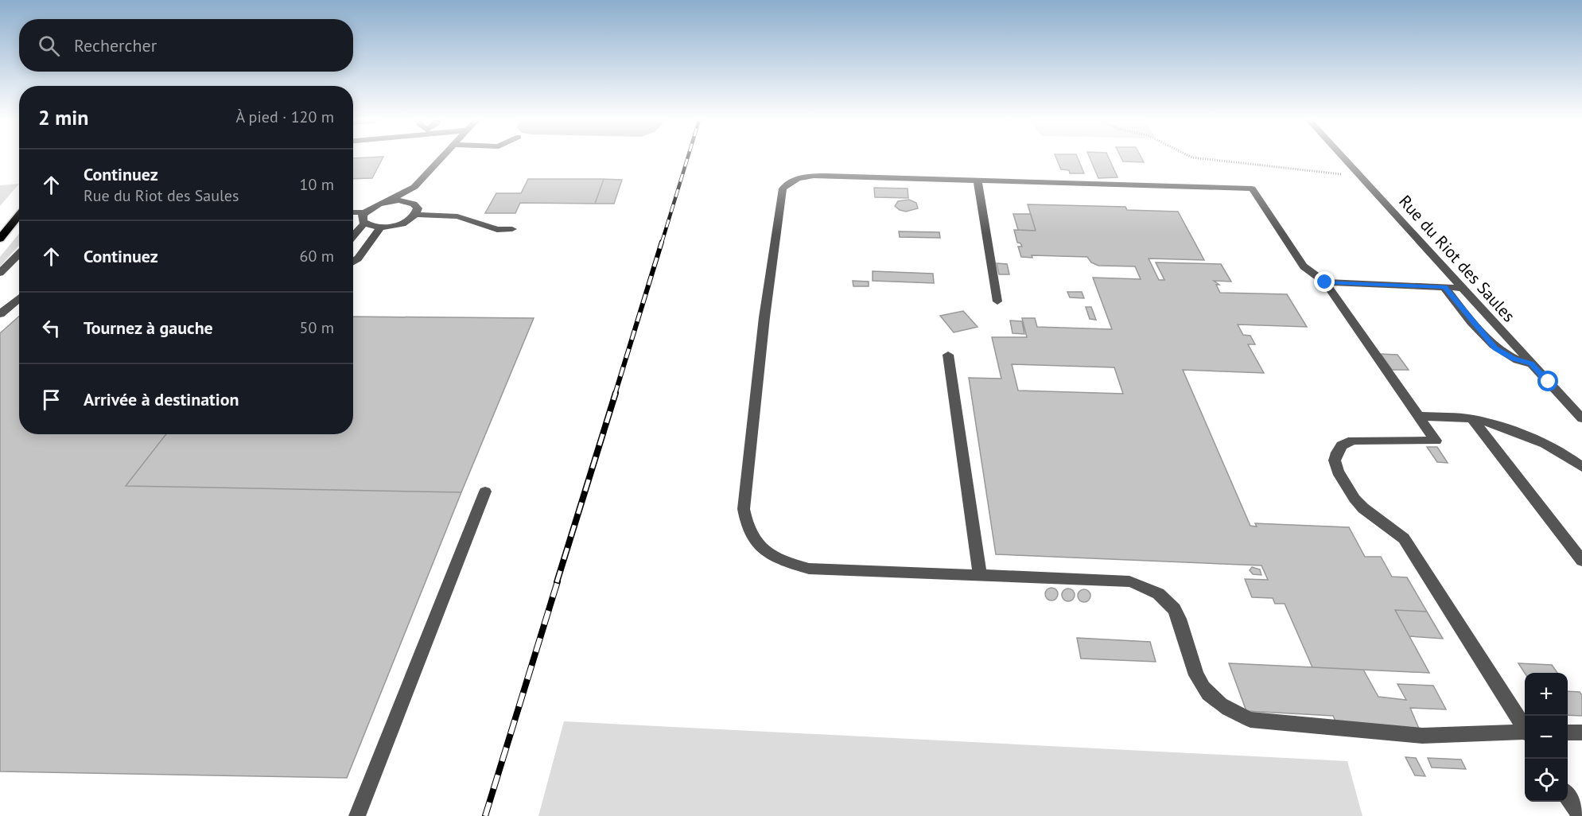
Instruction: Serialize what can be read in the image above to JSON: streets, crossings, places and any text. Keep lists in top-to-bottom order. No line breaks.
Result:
{"streets":{"street":["Rue du Riot des Saules"]},"page":{"search":"Rechercher","heading":["2 min","À pied · 120 m"],"list":[["Continuez","Rue du Riot des Saules","10 m"],["Continuez","60 m"],["Tournez à gauche","50 m"],"Arrivée à destination"],"map_buttons":["+","−"]}}
